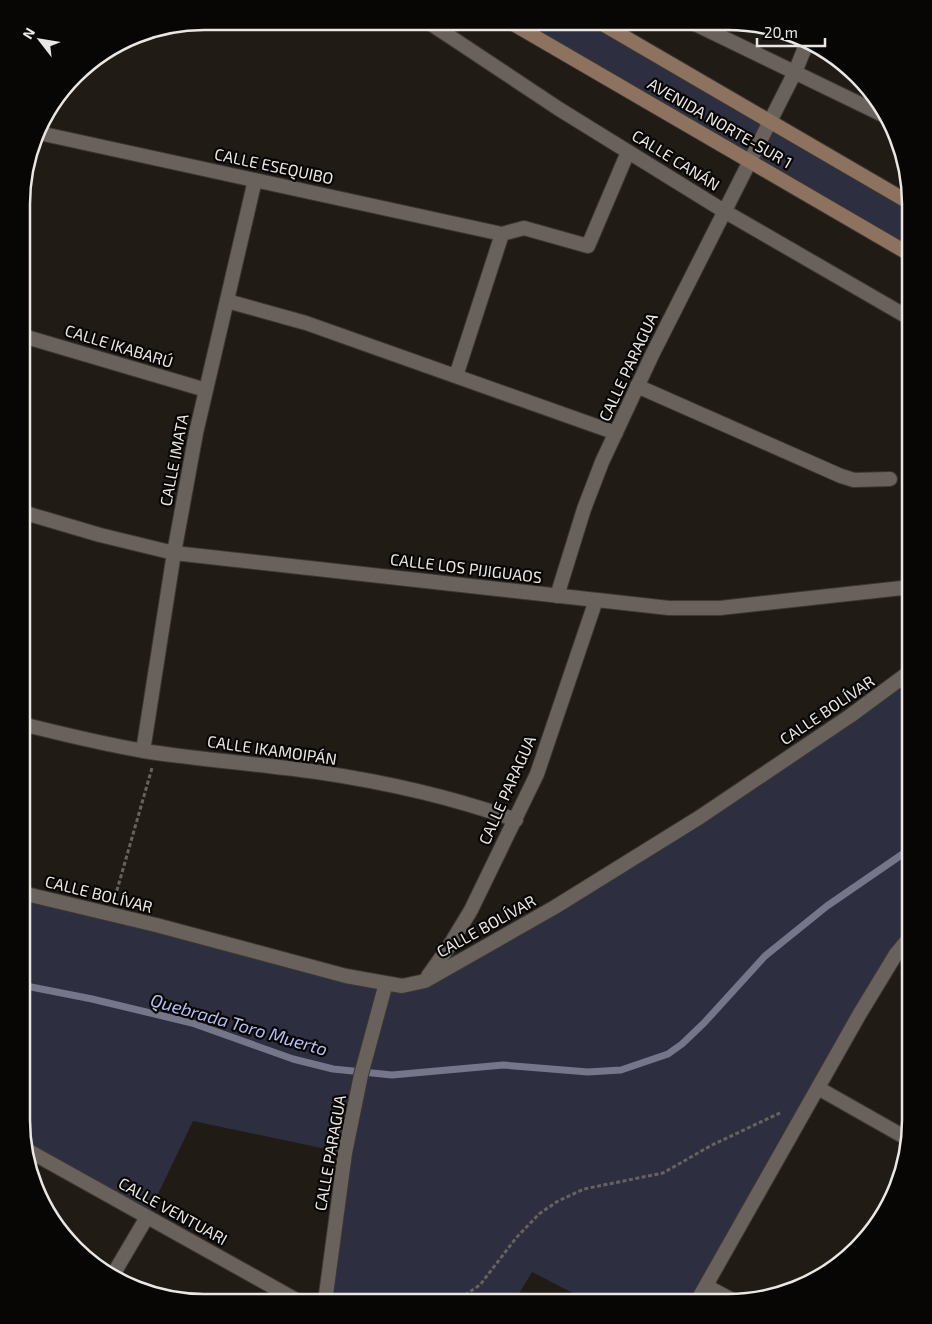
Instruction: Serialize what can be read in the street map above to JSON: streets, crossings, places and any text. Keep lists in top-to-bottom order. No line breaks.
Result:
{"streets":{"main road":["AVENIDA NORTE-SUR 1"],"street":["CALLE CANÁN","CALLE ESEQUIBO","CALLE IKABARÚ","CALLE PARAGUA","CALLE IMATA","CALLE LOS PIJIGUAOS","CALLE BOLÍVAR","CALLE IKAMOIPÁN","CALLE VENTUARI"]},"crossings":[["AVENIDA NORTE-SUR 1","CALLE PARAGUA"],["CALLE CANÁN","CALLE PARAGUA"],["CALLE ESEQUIBO","CALLE IMATA"],["CALLE IKABARÚ","CALLE IMATA"],["CALLE PARAGUA","CALLE LOS PIJIGUAOS"],["CALLE PARAGUA","CALLE BOLÍVAR"],["CALLE PARAGUA","CALLE IKAMOIPÁN"],["CALLE IMATA","CALLE LOS PIJIGUAOS"],["CALLE IMATA","CALLE IKAMOIPÁN"]],"water":["Quebrada Toro Muerto"],"scale_bar":"20 m","north":"top left"}
